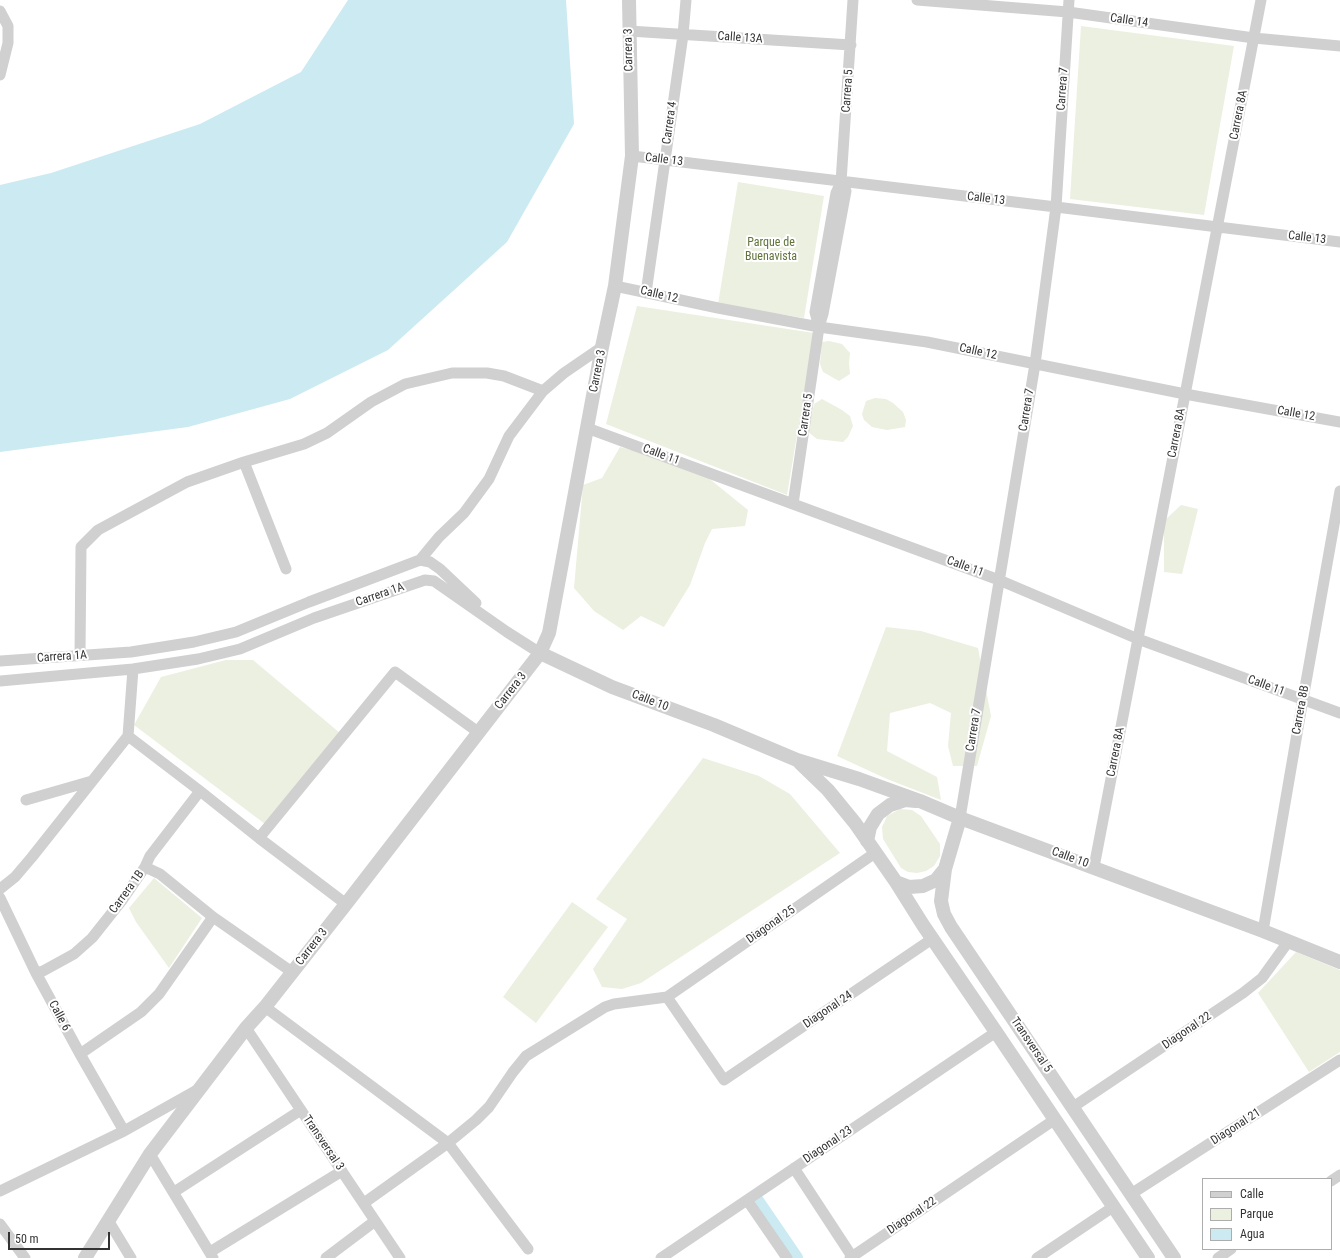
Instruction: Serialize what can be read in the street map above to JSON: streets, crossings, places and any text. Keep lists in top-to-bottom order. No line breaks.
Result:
{"streets":{"street":["Calle 14","Calle 13A","Carrera 3","Carrera 7","Carrera 5","Carrera 8A","Carrera 4","Calle 13","Calle 12","Calle 11","Carrera 1A","Calle 10","Carrera 8B","Carrera 1B","Diagonal 25","Diagonal 24","Calle 6","Diagonal 22","Transversal 5","Diagonal 21","Transversal 3","Diagonal 23"]},"crossings":[["Calle 14","Carrera 7"],["Calle 14","Carrera 8A"],["Calle 13A","Carrera 3"],["Calle 13A","Carrera 5"],["Calle 13A","Carrera 4"],["Carrera 3","Calle 13"],["Carrera 3","Calle 12"],["Carrera 3","Calle 11"],["Carrera 3","Carrera 1A"],["Carrera 3","Calle 10"],["Carrera 3","Transversal 3"],["Carrera 7","Calle 13"],["Carrera 7","Calle 12"],["Carrera 7","Calle 11"],["Carrera 7","Calle 10"],["Carrera 7","Diagonal 25"],["Carrera 7","Transversal 5"],["Carrera 5","Calle 13"],["Carrera 5","Calle 12"],["Carrera 5","Calle 11"],["Carrera 8A","Calle 13"],["Carrera 8A","Calle 12"],["Carrera 8A","Calle 11"],["Carrera 8A","Calle 10"],["Carrera 4","Calle 13"],["Carrera 4","Calle 12"],["Calle 11","Carrera 8B"],["Carrera 1A","Calle 10"],["Calle 10","Carrera 8B"],["Calle 10","Diagonal 25"],["Calle 10","Diagonal 22"],["Calle 10","Transversal 5"],["Carrera 1B","Calle 6"],["Diagonal 25","Diagonal 24"],["Diagonal 25","Transversal 5"],["Diagonal 24","Transversal 5"],["Diagonal 22","Transversal 5"],["Transversal 5","Diagonal 21"],["Transversal 5","Diagonal 23"]],"parks":["Parque de Buenavista"],"legend":["Calle","Parque","Agua"],"scale_bar":"50 m"}
